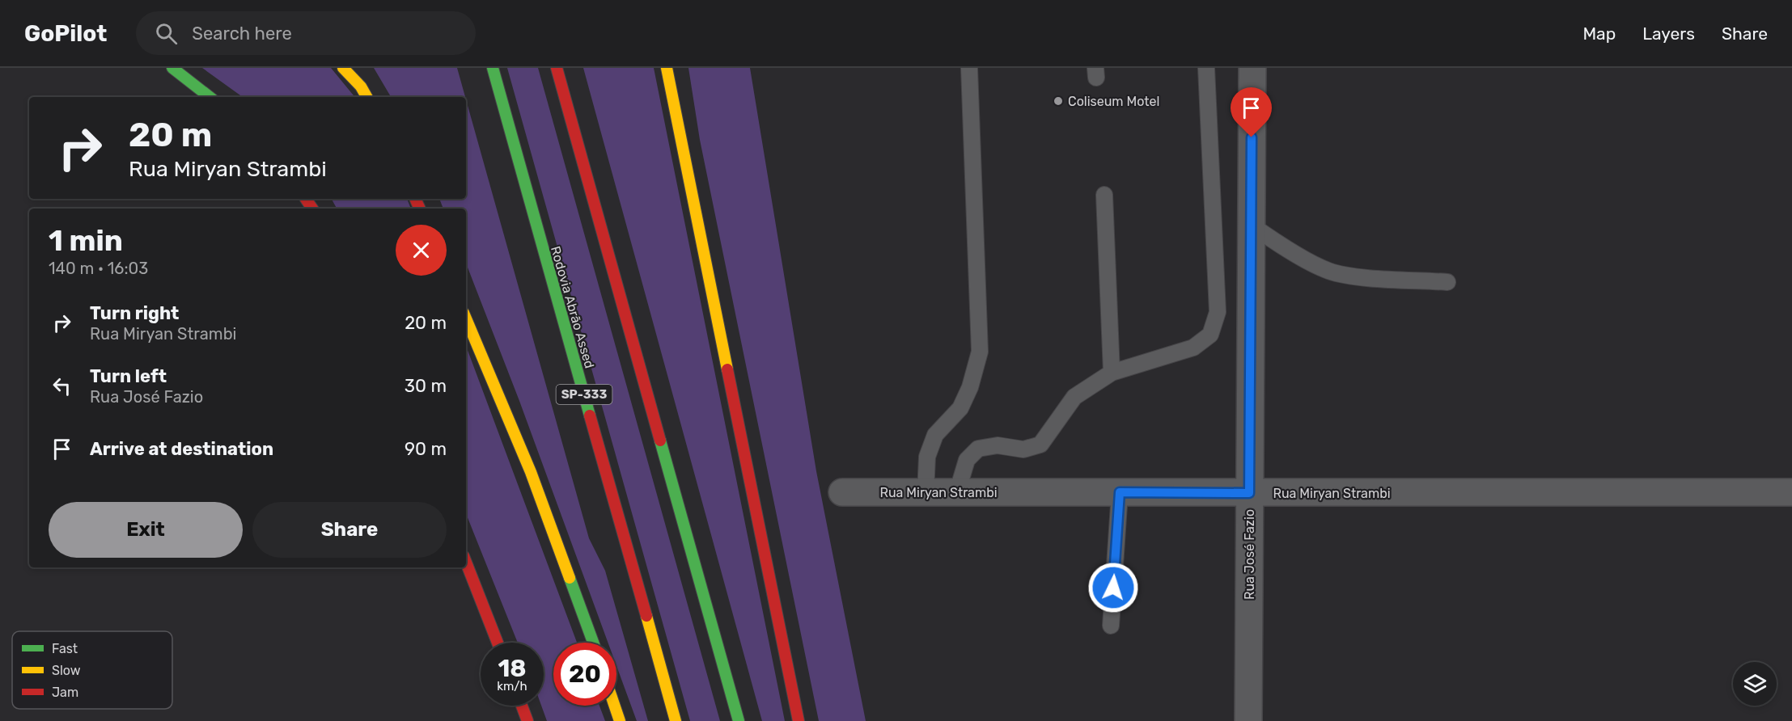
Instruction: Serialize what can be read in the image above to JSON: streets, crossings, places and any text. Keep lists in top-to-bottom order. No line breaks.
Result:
{"streets":{"main road":["Rodovia Abrão Assed","SP-333"],"street":["Rua Miryan Strambi","Rua José Fazio"]},"crossings":[["Rua Miryan Strambi","Rua José Fazio"]],"places":["Coliseum Motel"],"legend":["Fast","Slow","Jam"],"page":{"header":"GoPilot","search":"Search here","nav":["Map","Layers","Share"],"turn":["20 m","Rua Miryan Strambi"],"heading":["1 min","140 m · 16:03"],"list":[{"name":"Turn right","note":"Rua Miryan Strambi","value":"20 m"},{"name":"Turn left","note":"Rua José Fazio","value":"30 m"},{"name":"Arrive at destination","value":"90 m"}],"buttons":["Exit","Share"],"speed":"18 km/h","limit":"20"}}
